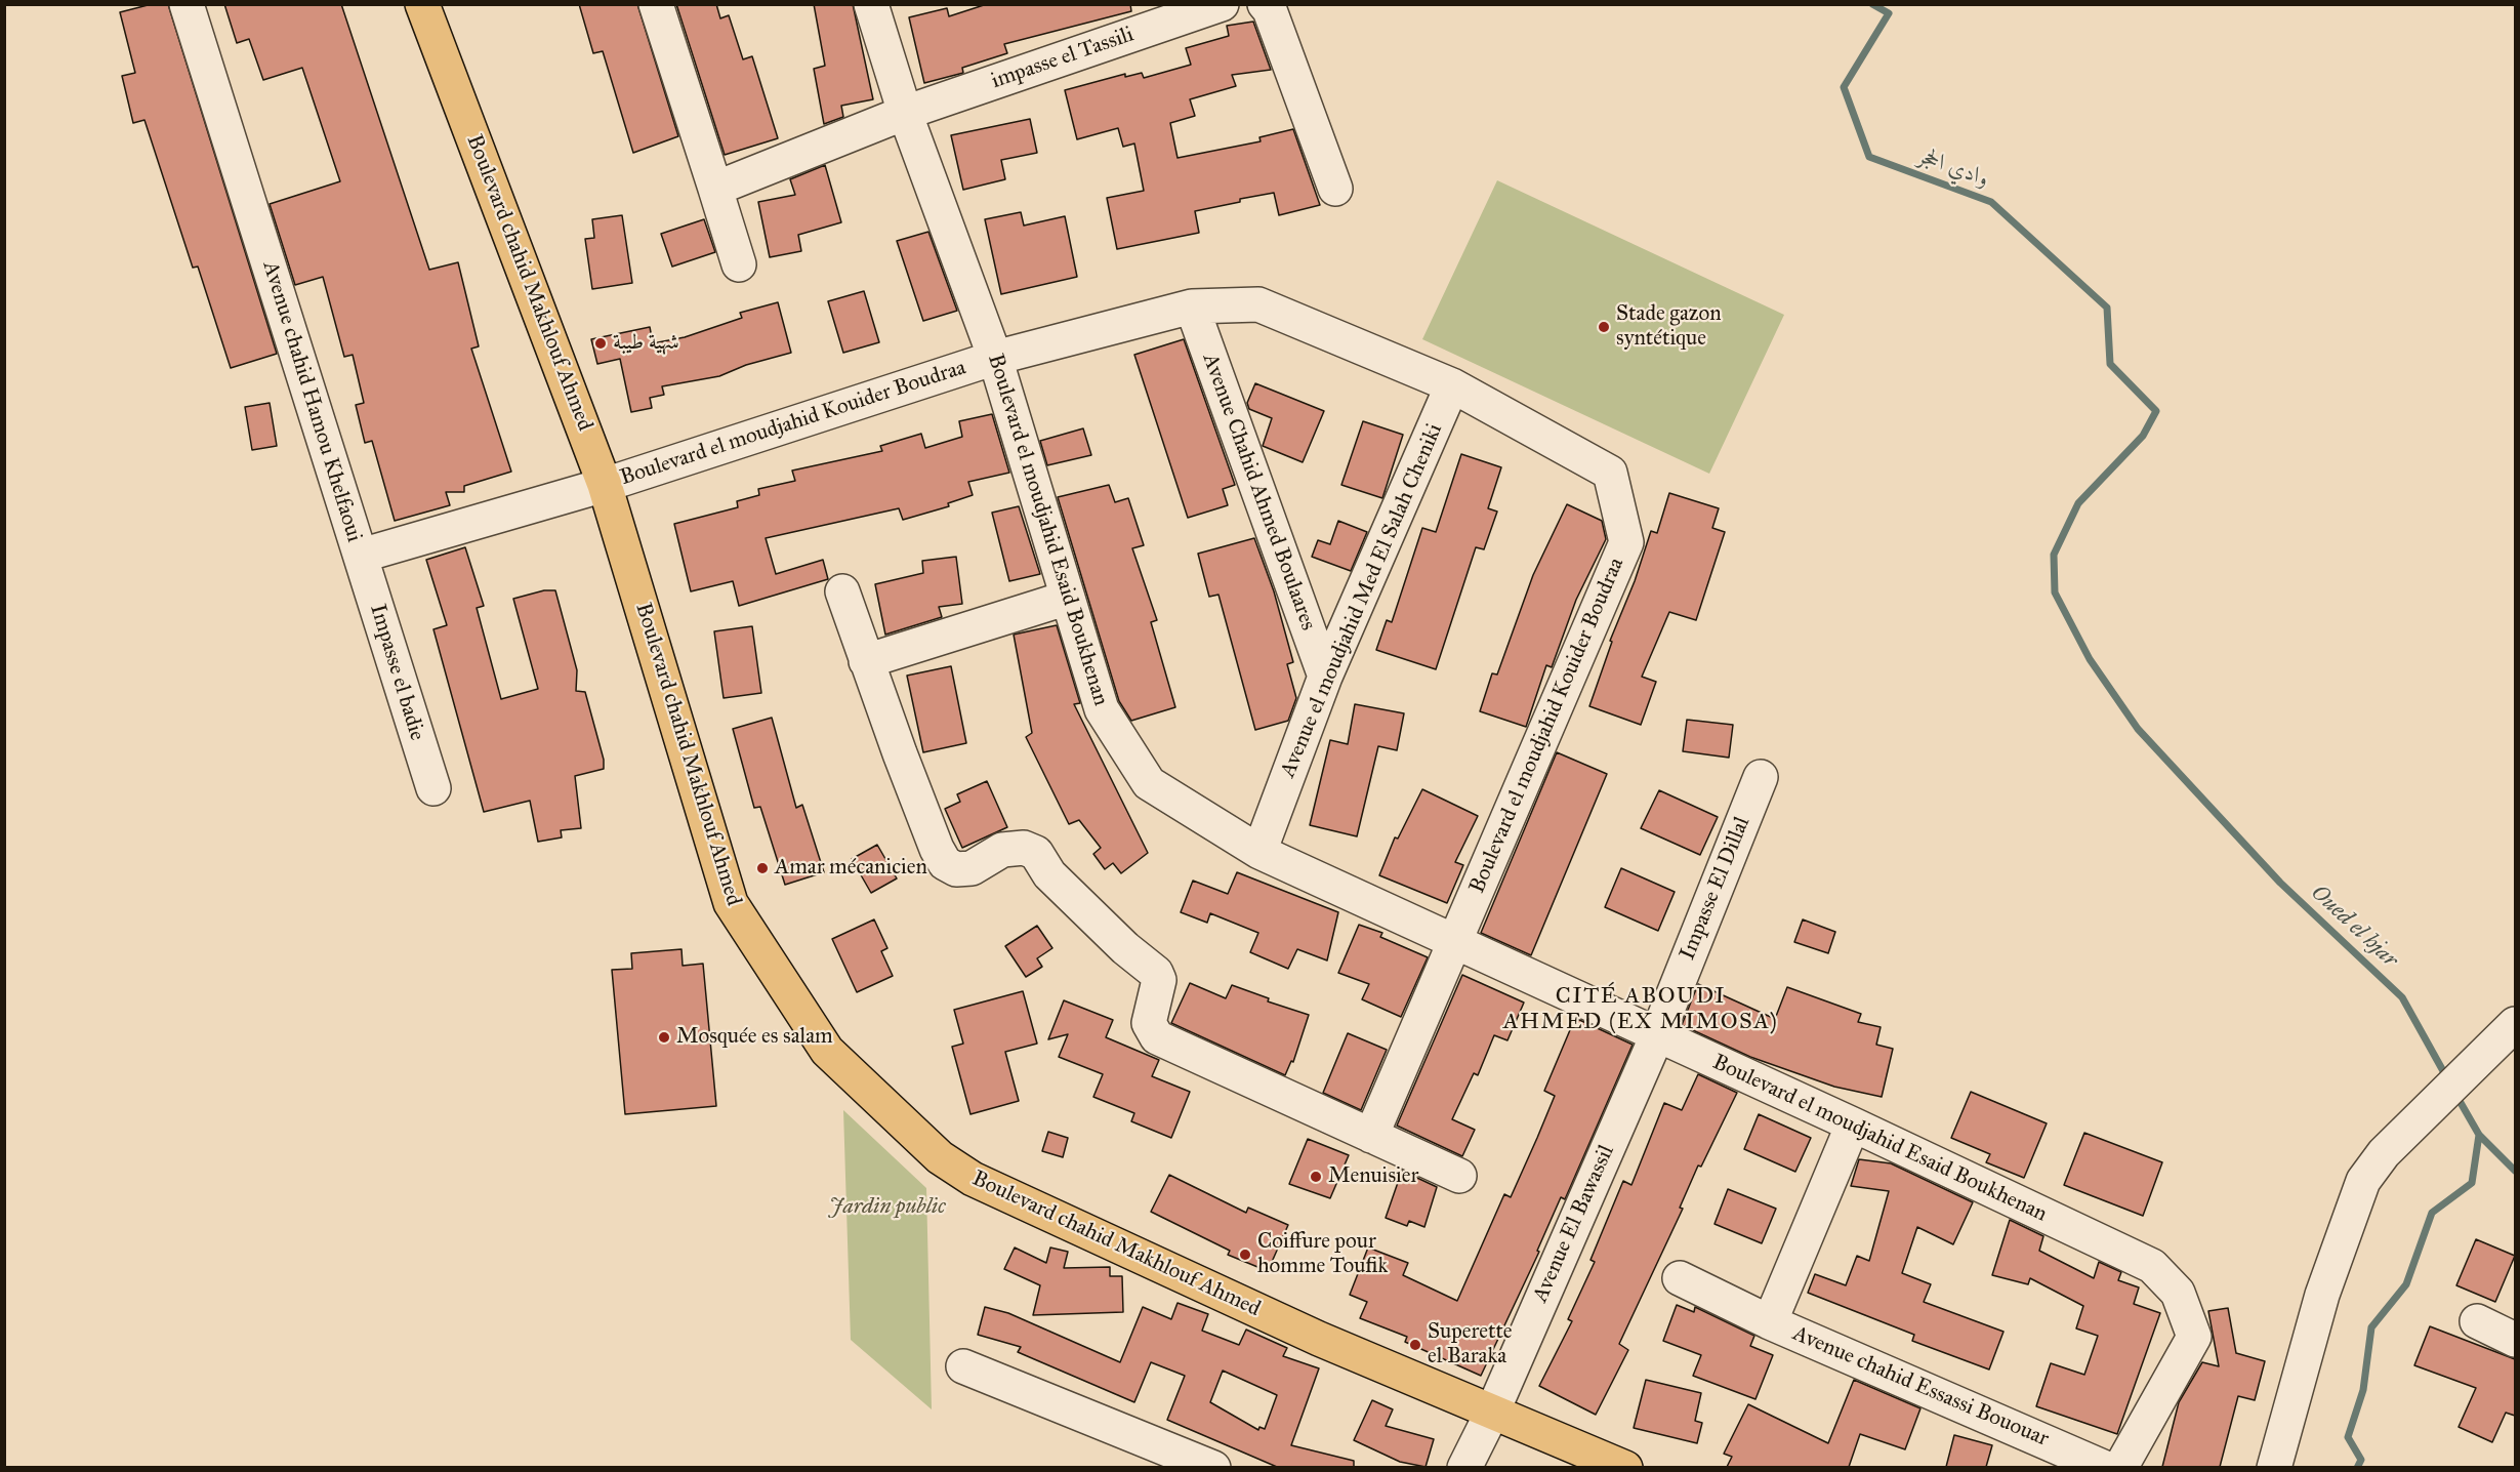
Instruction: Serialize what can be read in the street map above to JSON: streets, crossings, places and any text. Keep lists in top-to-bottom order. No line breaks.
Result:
{"streets":{"main road":["Boulevard chahid Makhlouf Ahmed"],"street":["impasse el Tassili","Avenue chahid Hamou Khelfaoui","Boulevard el moudjahid Kouider Boudraa","Avenue Chahid Ahmed Boulaares","Boulevard el moudjahid Esaid Boukhenan","Avenue el moudjahid Med El Salah Cheniki","Impasse el badie","Impasse El Dillal","Avenue El Bawassil","Avenue chahid Essassi Bououar"]},"crossings":[["impasse el Tassili","Boulevard el moudjahid Esaid Boukhenan"],["Boulevard chahid Makhlouf Ahmed","Avenue chahid Hamou Khelfaoui"],["Boulevard chahid Makhlouf Ahmed","Boulevard el moudjahid Kouider Boudraa"],["Boulevard chahid Makhlouf Ahmed","Avenue El Bawassil"],["Avenue chahid Hamou Khelfaoui","Boulevard el moudjahid Kouider Boudraa"],["Avenue chahid Hamou Khelfaoui","Impasse el badie"],["Boulevard el moudjahid Kouider Boudraa","Avenue Chahid Ahmed Boulaares"],["Boulevard el moudjahid Kouider Boudraa","Boulevard el moudjahid Esaid Boukhenan"],["Boulevard el moudjahid Kouider Boudraa","Avenue el moudjahid Med El Salah Cheniki"],["Avenue Chahid Ahmed Boulaares","Avenue el moudjahid Med El Salah Cheniki"],["Boulevard el moudjahid Esaid Boukhenan","Avenue el moudjahid Med El Salah Cheniki"],["Boulevard el moudjahid Esaid Boukhenan","Impasse El Dillal"],["Boulevard el moudjahid Esaid Boukhenan","Avenue El Bawassil"],["Boulevard el moudjahid Esaid Boukhenan","Avenue chahid Essassi Bououar"],["Impasse El Dillal","Avenue El Bawassil"]],"districts":["CITÉ ABOUDI AHMED (EX MIMOSA)"],"water":["وادي الحجر","Oued el hjar"],"parks":["Jardin public"],"places":["Stade gazon syntétique","شهية طيبة","Amar mécanicien","Mosquée es salam","Menuisier","Coiffure pour homme Toufik","Superette el Baraka"]}
